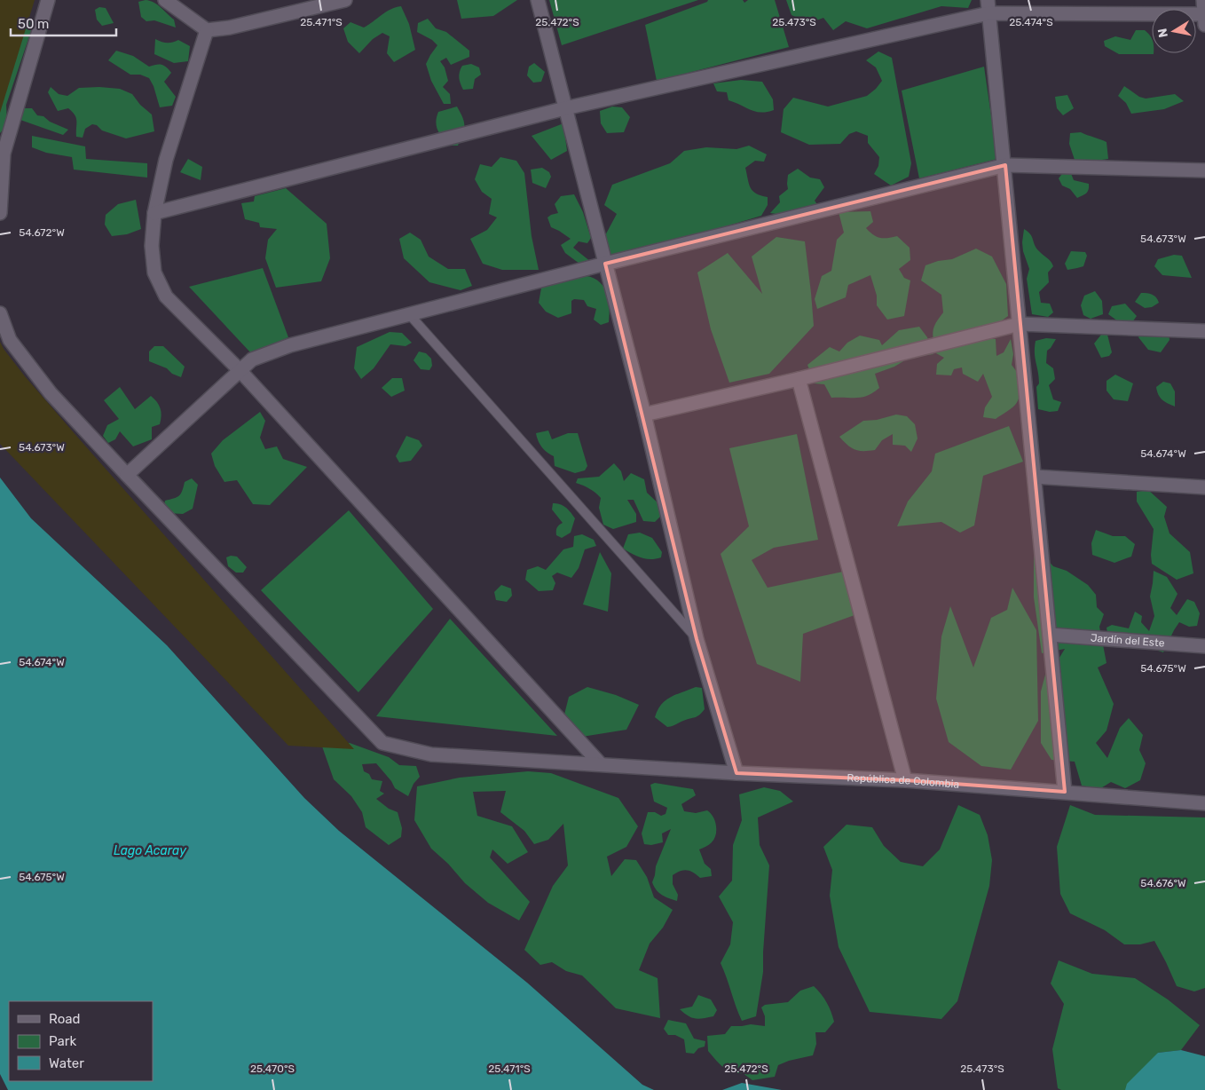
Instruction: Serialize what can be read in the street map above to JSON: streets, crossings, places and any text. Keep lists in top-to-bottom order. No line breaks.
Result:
{"streets":{"street":["Jardín del Este","República de Colombia"]},"water":["Lago Acaray"],"legend":["Road","Park","Water"],"scale_bar":"50 m","north":"left","coordinates":["25.471°S","25.472°S","25.473°S","25.474°S","54.672°W","54.673°W","54.674°W","54.675°W","54.676°W","25.470°S"]}
